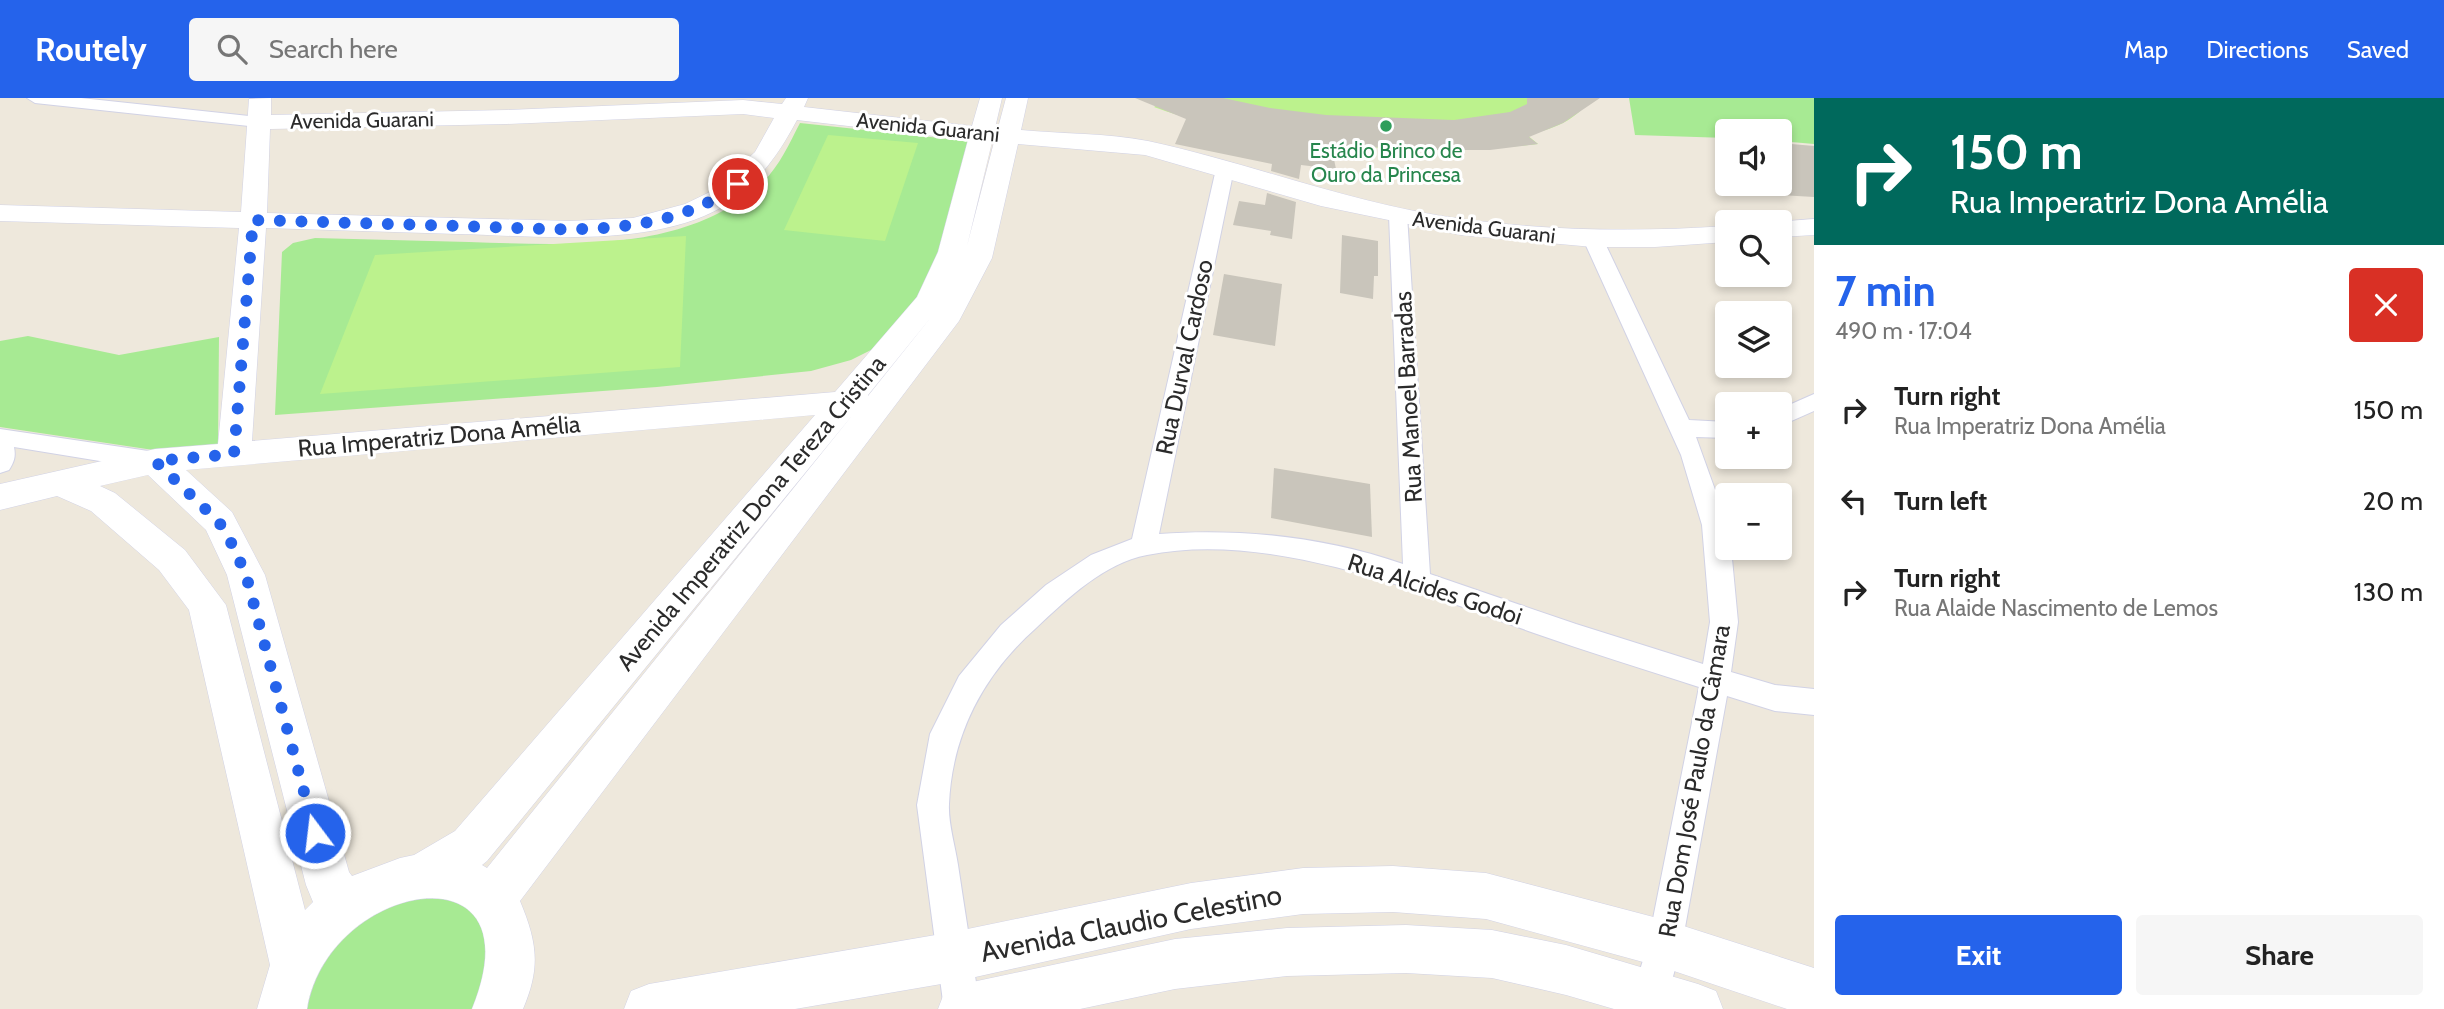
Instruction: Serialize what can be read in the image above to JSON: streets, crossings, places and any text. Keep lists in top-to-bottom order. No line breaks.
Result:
{"streets":{"street":["Avenida Guarani","Rua Durval Cardoso","Rua Manoel Barradas","Rua Imperatriz Dona Amélia","Avenida Imperatriz Dona Tereza Cristina","Rua Alcides Godoi","Rua Dom José Paulo da Câmara","Avenida Claudio Celestino"]},"crossings":[["Avenida Guarani","Rua Durval Cardoso"],["Avenida Guarani","Rua Manoel Barradas"],["Avenida Guarani","Avenida Imperatriz Dona Tereza Cristina"],["Avenida Guarani","Rua Dom José Paulo da Câmara"],["Rua Durval Cardoso","Rua Alcides Godoi"],["Rua Manoel Barradas","Rua Alcides Godoi"],["Rua Imperatriz Dona Amélia","Avenida Imperatriz Dona Tereza Cristina"],["Rua Alcides Godoi","Rua Dom José Paulo da Câmara"],["Rua Alcides Godoi","Avenida Claudio Celestino"],["Rua Dom José Paulo da Câmara","Avenida Claudio Celestino"]],"places":["Estádio Brinco de Ouro da Princesa"],"page":{"header":"Routely","search":"Search here","nav":["Map","Directions","Saved"],"turn":["150 m","Rua Imperatriz Dona Amélia"],"map_buttons":["+","−"],"heading":["7 min","490 m · 17:04"],"list":[{"name":"Turn right","note":"Rua Imperatriz Dona Amélia","value":"150 m"},{"name":"Turn left","value":"20 m"},{"name":"Turn right","note":"Rua Alaide Nascimento de Lemos","value":"130 m"}],"buttons":["Exit","Share"]}}
